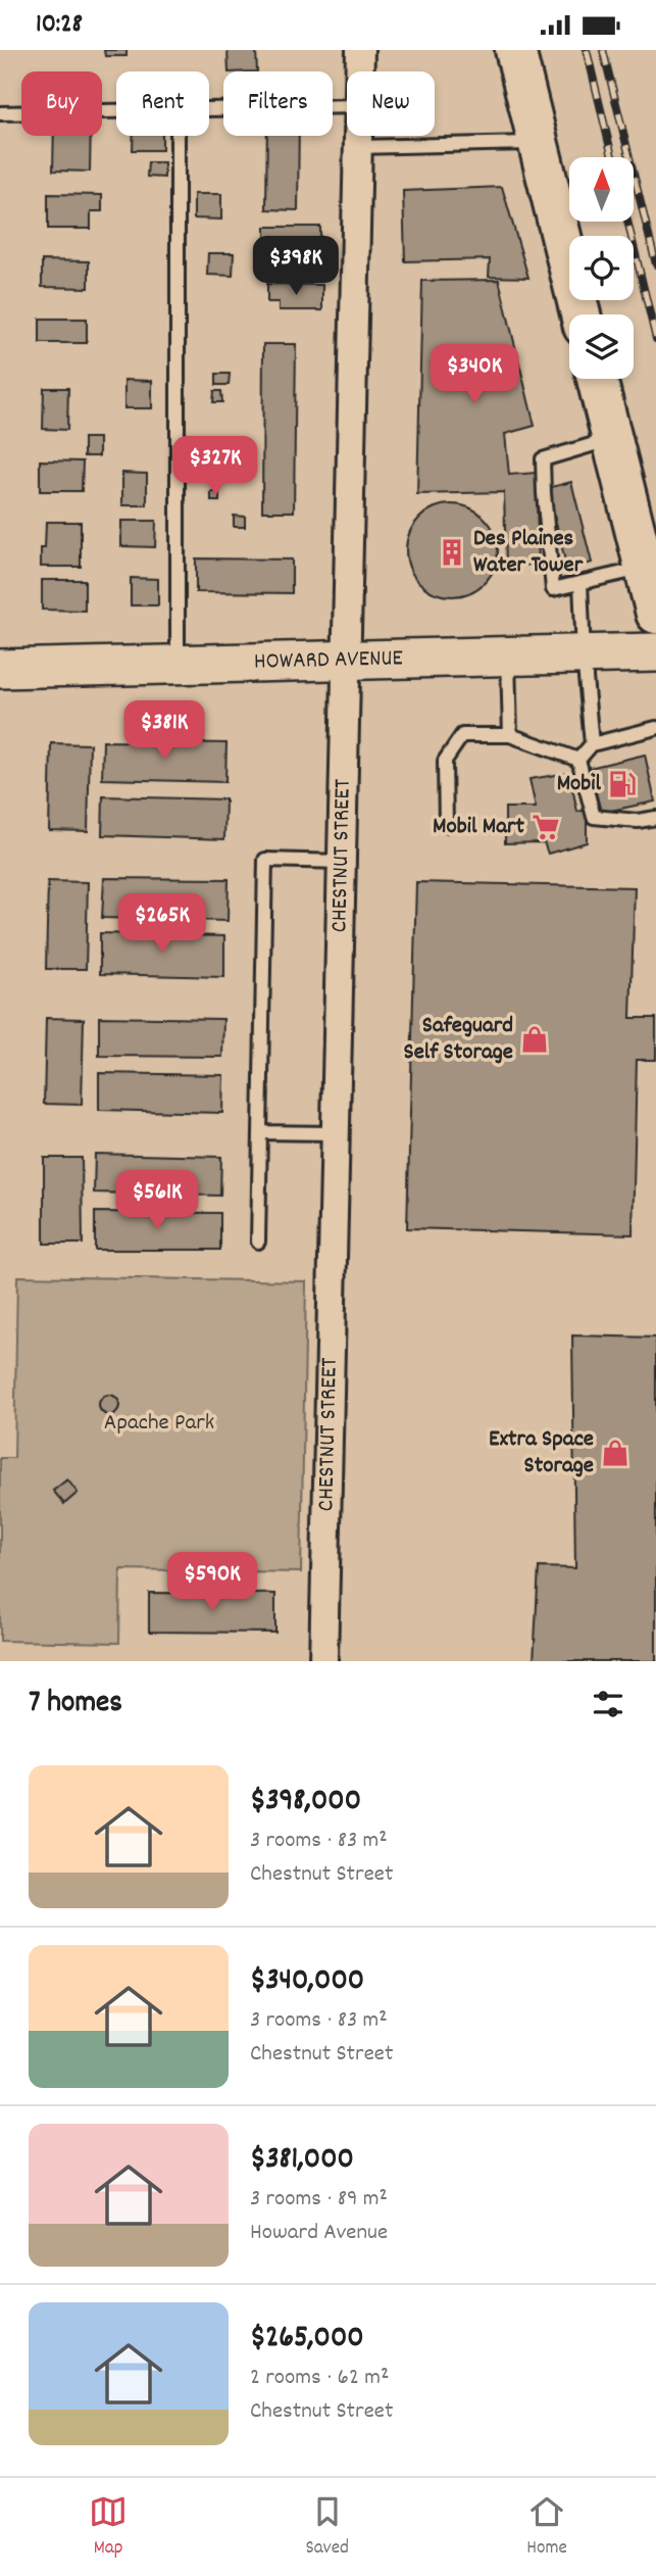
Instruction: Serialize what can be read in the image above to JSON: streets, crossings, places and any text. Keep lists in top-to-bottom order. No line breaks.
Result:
{"streets":{"street":["HOWARD AVENUE","CHESTNUT STREET"]},"crossings":[["HOWARD AVENUE","CHESTNUT STREET"]],"parks":["Apache Park"],"places":{"building":["Des Plaines Water Tower"],"fuel station":["Mobil"],"supermarket":["Mobil Mart"],"shop":["Safeguard Self Storage","Extra Space Storage"]},"north":"top","page":{"status":"10:28","chip":["Buy","Rent","Filters","New"],"price":["$398K","$340K","$327K","$381K","$265K","$561K","$590K"],"heading":"7 homes","list":[{"name":"$398,000","note":"3 rooms · 83 m² · Chestnut Street"},{"name":"$340,000","note":"3 rooms · 83 m² · Chestnut Street"},{"name":"$381,000","note":"3 rooms · 89 m² · Howard Avenue"},{"name":"$265,000","note":"2 rooms · 62 m² · Chestnut Street"}],"tabs":["Map","Saved","Home"]}}
